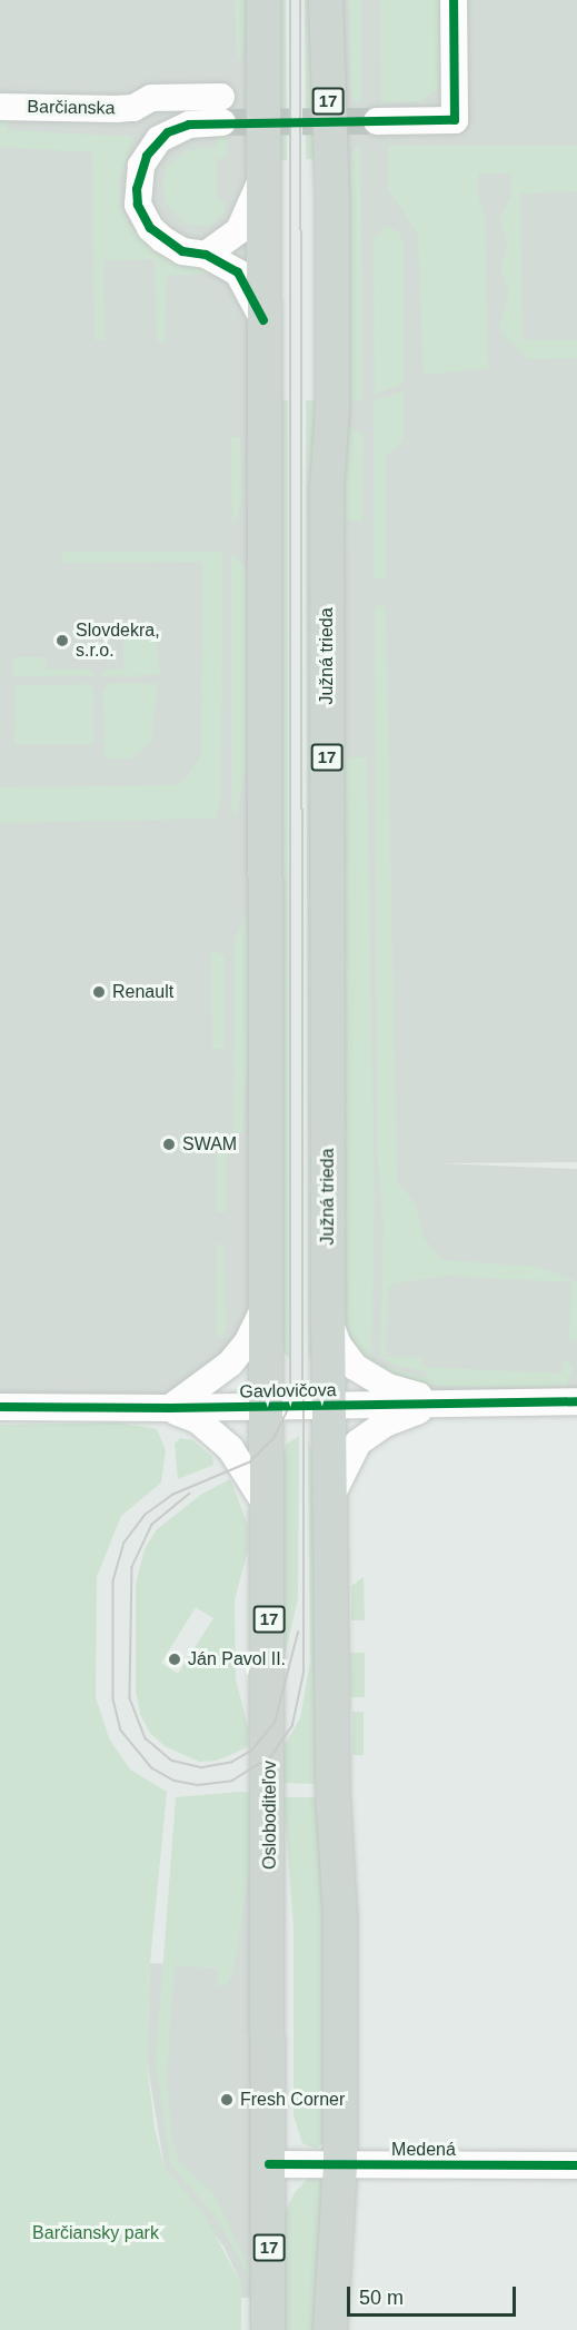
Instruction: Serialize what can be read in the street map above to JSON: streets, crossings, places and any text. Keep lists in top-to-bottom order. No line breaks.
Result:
{"streets":{"main road":["17","Južná trieda","Osloboditeľov"],"street":["Barčianska","Gavlovičova","Medená"]},"crossings":[["17","Južná trieda"],["17","Gavlovičova"],["17","Osloboditeľov"],["17","Medená"],["Gavlovičova","Osloboditeľov"],["Osloboditeľov","Medená"]],"parks":["Barčiansky park"],"places":["Slovdekra, s.r.o.","Renault","SWAM","Ján Pavol II.","Fresh Corner"],"scale_bar":"50 m"}
